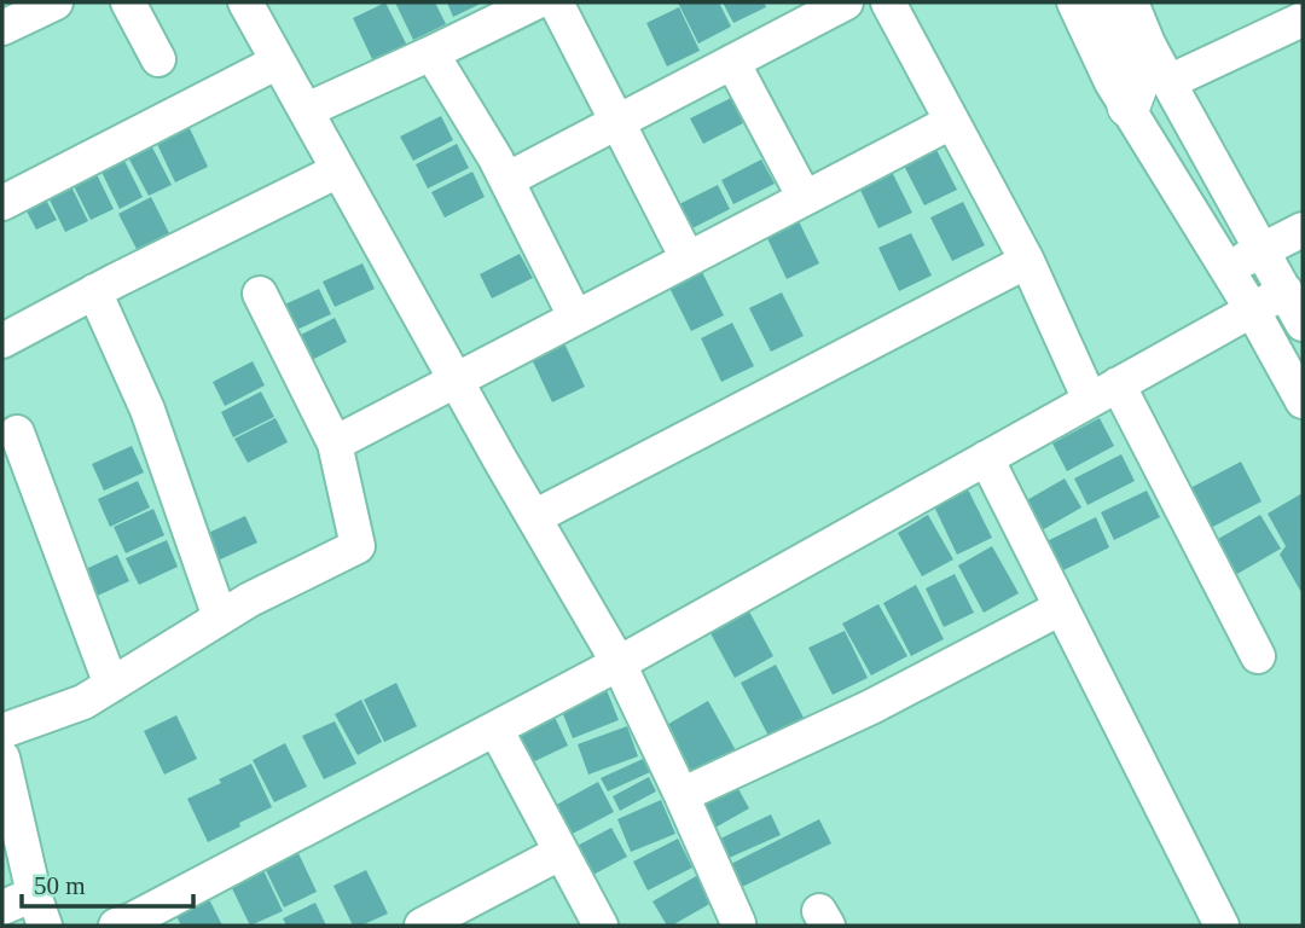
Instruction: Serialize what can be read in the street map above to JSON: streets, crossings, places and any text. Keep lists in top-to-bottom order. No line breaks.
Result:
{"scale_bar":"50 m"}
